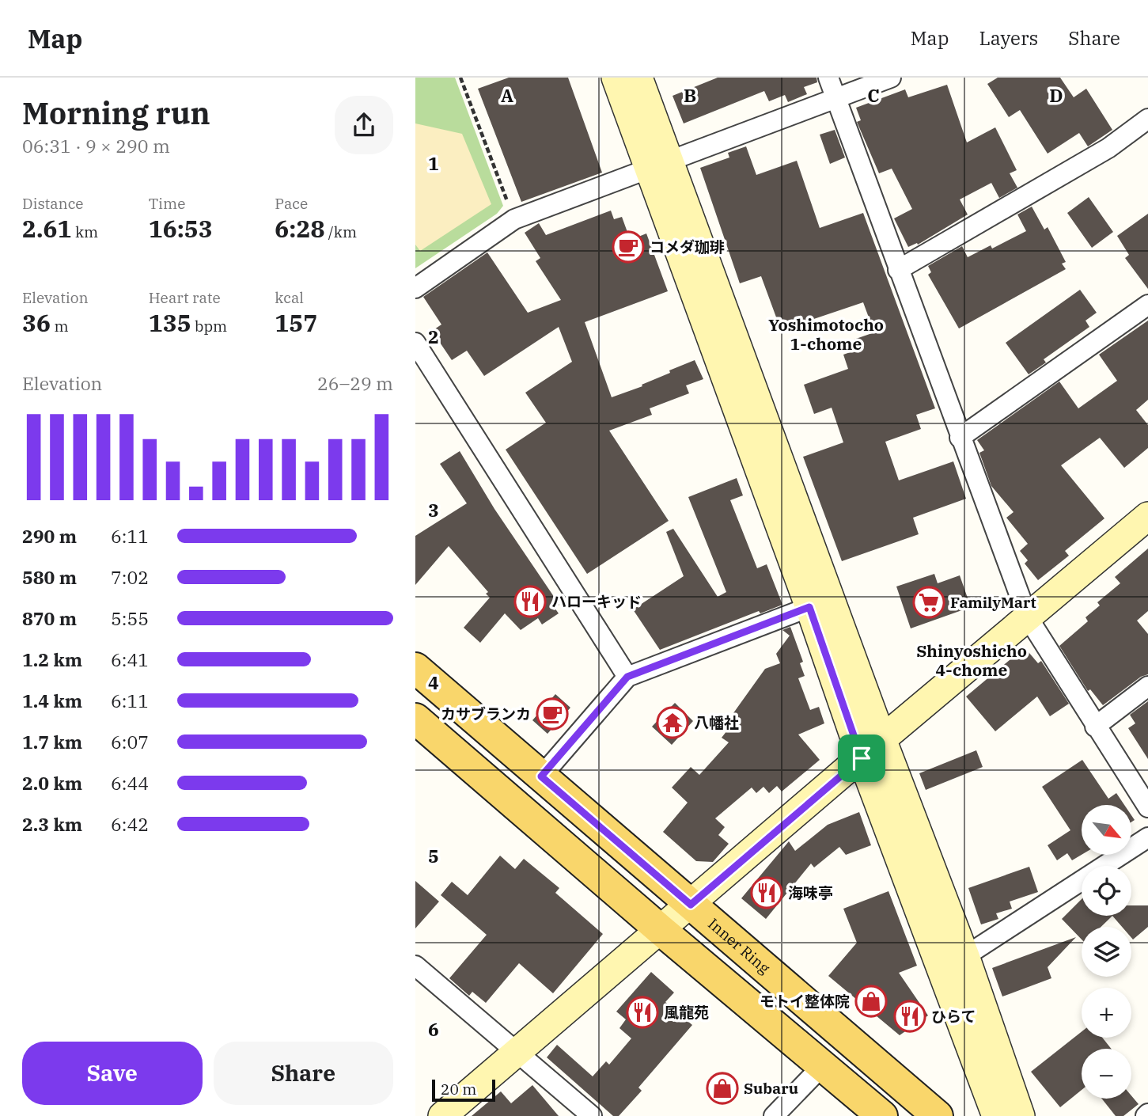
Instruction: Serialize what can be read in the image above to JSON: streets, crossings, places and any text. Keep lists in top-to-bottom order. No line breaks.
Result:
{"streets":{"main road":["Inner Ring"]},"districts":["Yoshimotocho 1-chome","Shinyoshicho 4-chome"],"places":{"cafe":["コメダ珈琲","カサブランカ"],"restaurant":["ハローキッド","海味亭","風龍苑","ひらて"],"supermarket":["FamilyMart"],"temple":["八幡社"],"shop":["モトイ整体院","Subaru"]},"scale_bar":"20 m","north":"bottom right","page":{"header":"Map","nav":["Map","Layers","Share"],"heading":["Morning run","06:31 · 9 × 290 m"],"stats":[["Distance","2.61 km"],["Time","16:53"],["Pace","6:28 /km"],["Elevation","36 m"],["Heart rate","135 bpm"],["kcal","157"]],"chart":["Elevation","26–29 m"],"list":[{"name":"290 m","note":"6:11"},{"name":"580 m","note":"7:02"},{"name":"870 m","note":"5:55"},{"name":"1.2 km","note":"6:41"},{"name":"1.4 km","note":"6:11"},{"name":"1.7 km","note":"6:07"},{"name":"2.0 km","note":"6:44"},{"name":"2.3 km","note":"6:42"}],"map_buttons":["+","−"],"buttons":["Save","Share"],"scale":"20 m"},"grid":{"columns":["A","B","C","D"],"rows":["1","2","3","4","5","6"]}}
